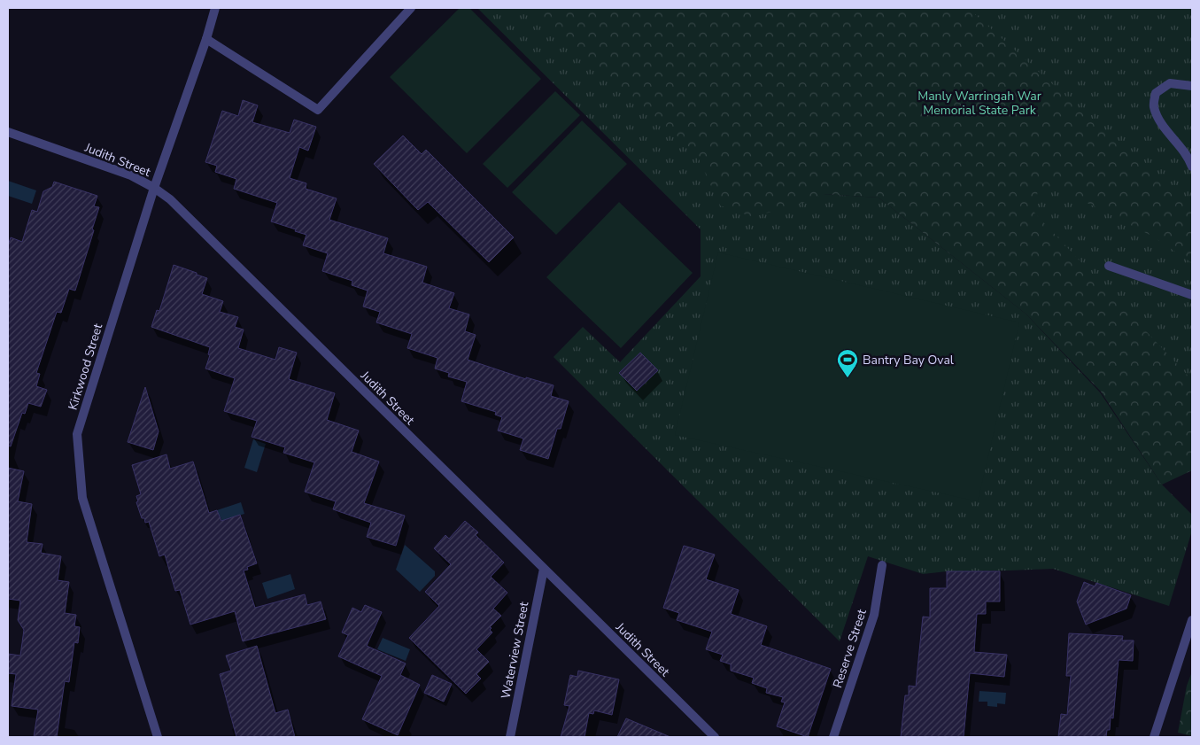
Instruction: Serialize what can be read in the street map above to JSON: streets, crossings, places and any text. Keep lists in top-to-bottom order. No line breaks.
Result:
{"streets":{"street":["Judith Street","Kirkwood Street","Reserve Street","Waterview Street"]},"crossings":[["Judith Street","Kirkwood Street"],["Judith Street","Waterview Street"]],"parks":["Manly Warringah War Memorial State Park"],"places":{"sports":["Bantry Bay Oval"]}}
